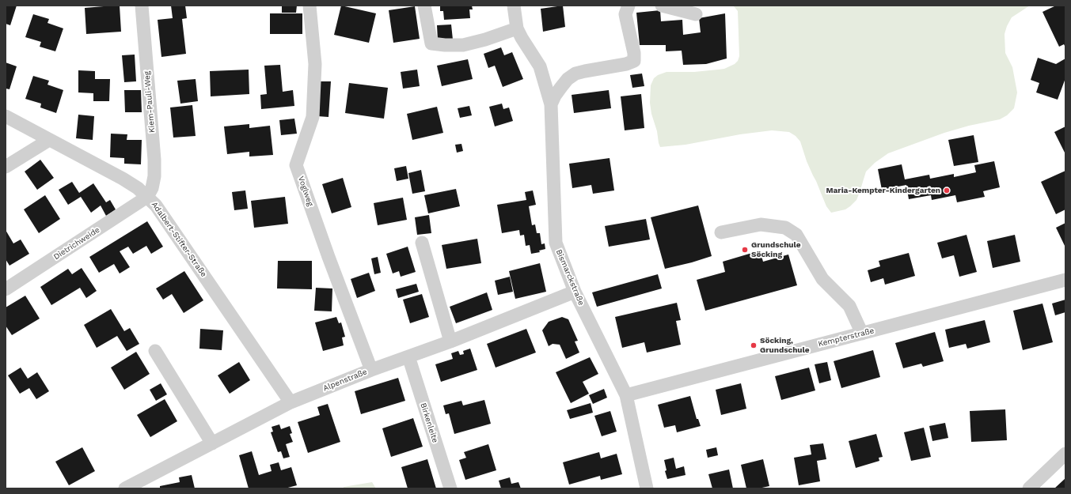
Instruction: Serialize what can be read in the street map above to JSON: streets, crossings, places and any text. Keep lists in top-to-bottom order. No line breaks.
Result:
{"streets":{"street":["Kiem-Pauli-Weg","Voglweg","Adalbert-Stifter-Straße","Dietrichweide","Bismarckstraße","Kempterstraße","Alpenstraße","Birkenleite"]},"crossings":[["Kiem-Pauli-Weg","Adalbert-Stifter-Straße"],["Kiem-Pauli-Weg","Dietrichweide"],["Voglweg","Alpenstraße"],["Adalbert-Stifter-Straße","Dietrichweide"],["Adalbert-Stifter-Straße","Alpenstraße"],["Bismarckstraße","Kempterstraße"],["Bismarckstraße","Alpenstraße"],["Alpenstraße","Birkenleite"]],"places":["Maria-Kempter-Kindergarten","Grundschule Söcking","Söcking, Grundschule"]}
